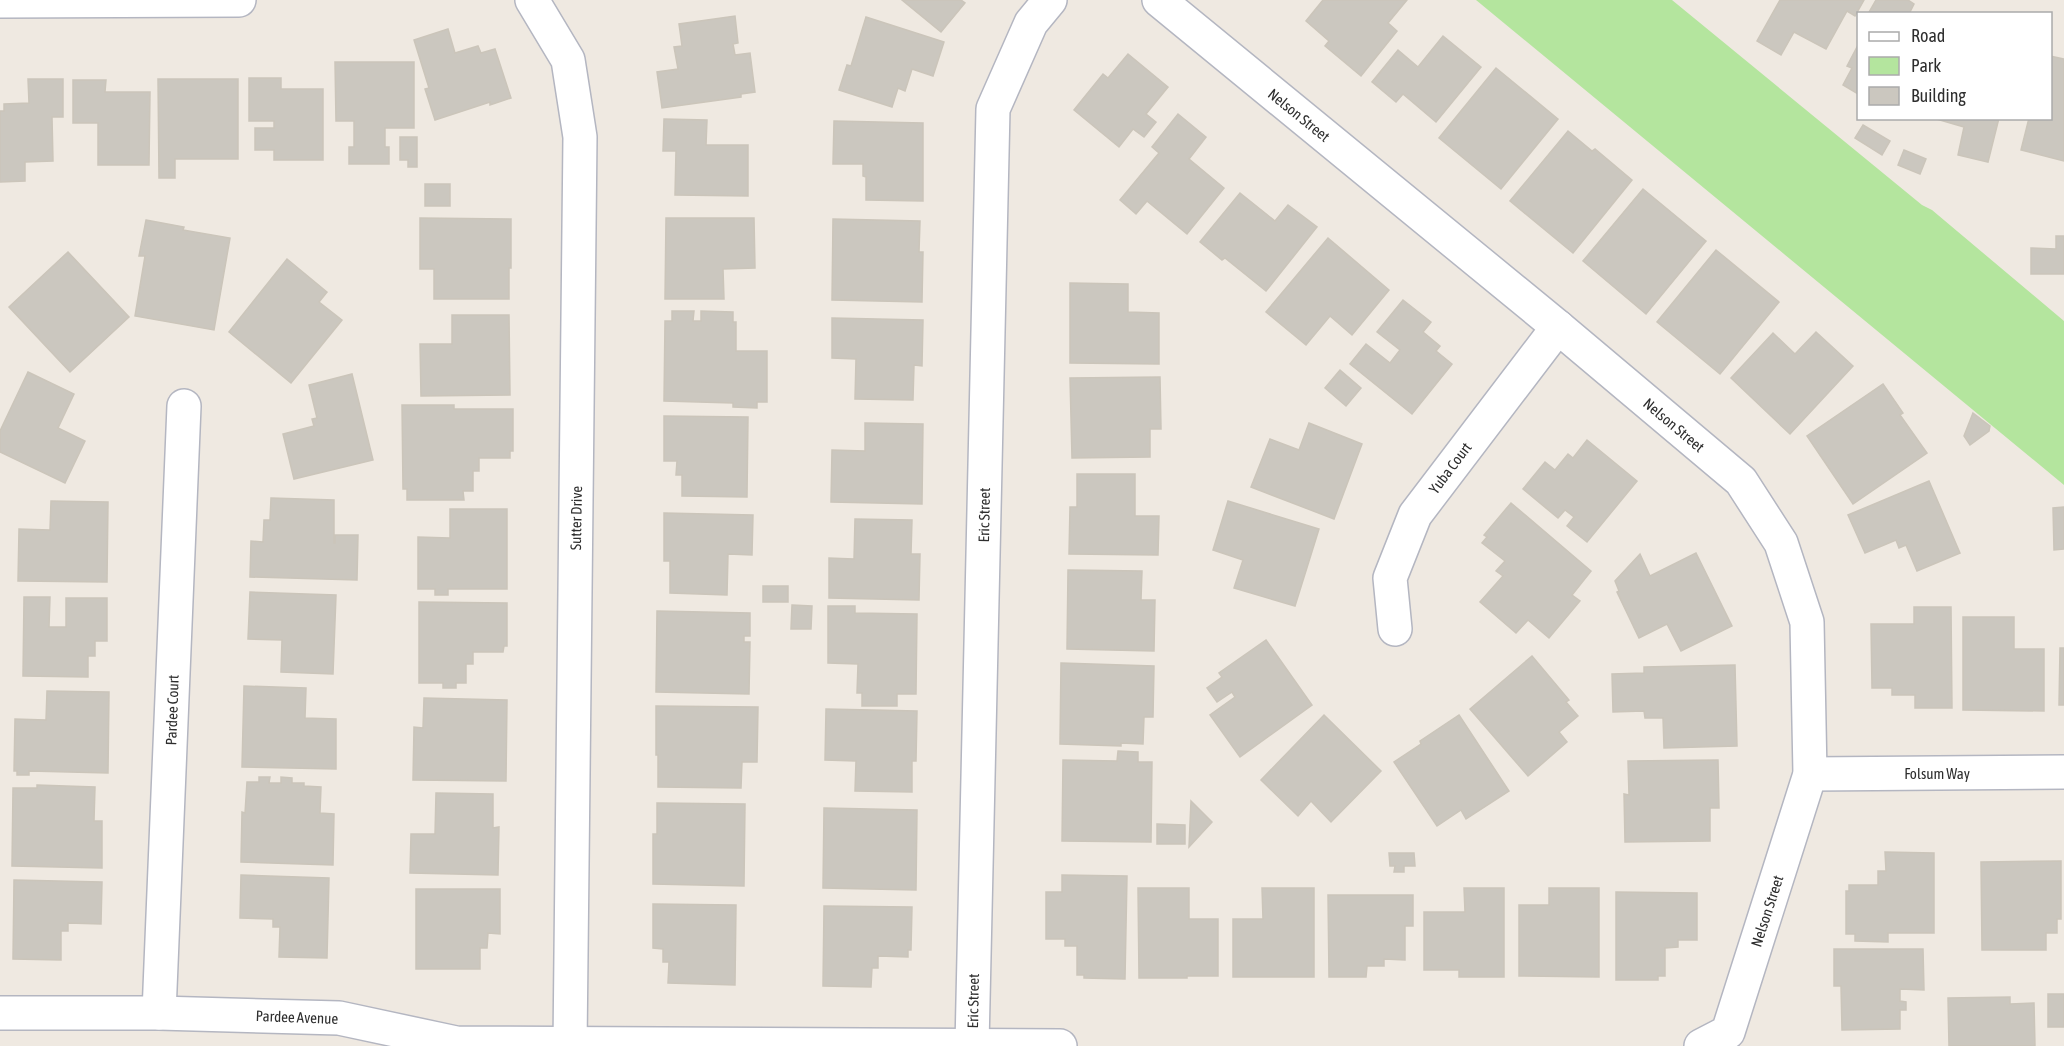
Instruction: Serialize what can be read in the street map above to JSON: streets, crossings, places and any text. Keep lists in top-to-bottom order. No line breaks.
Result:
{"streets":{"street":["Nelson Street","Yuba Court","Eric Street","Sutter Drive","Pardee Court","Folsum Way","Pardee Avenue"]},"crossings":[["Nelson Street","Yuba Court"],["Nelson Street","Folsum Way"],["Eric Street","Pardee Avenue"],["Sutter Drive","Pardee Avenue"],["Pardee Court","Pardee Avenue"]],"legend":["Road","Park","Building"]}
